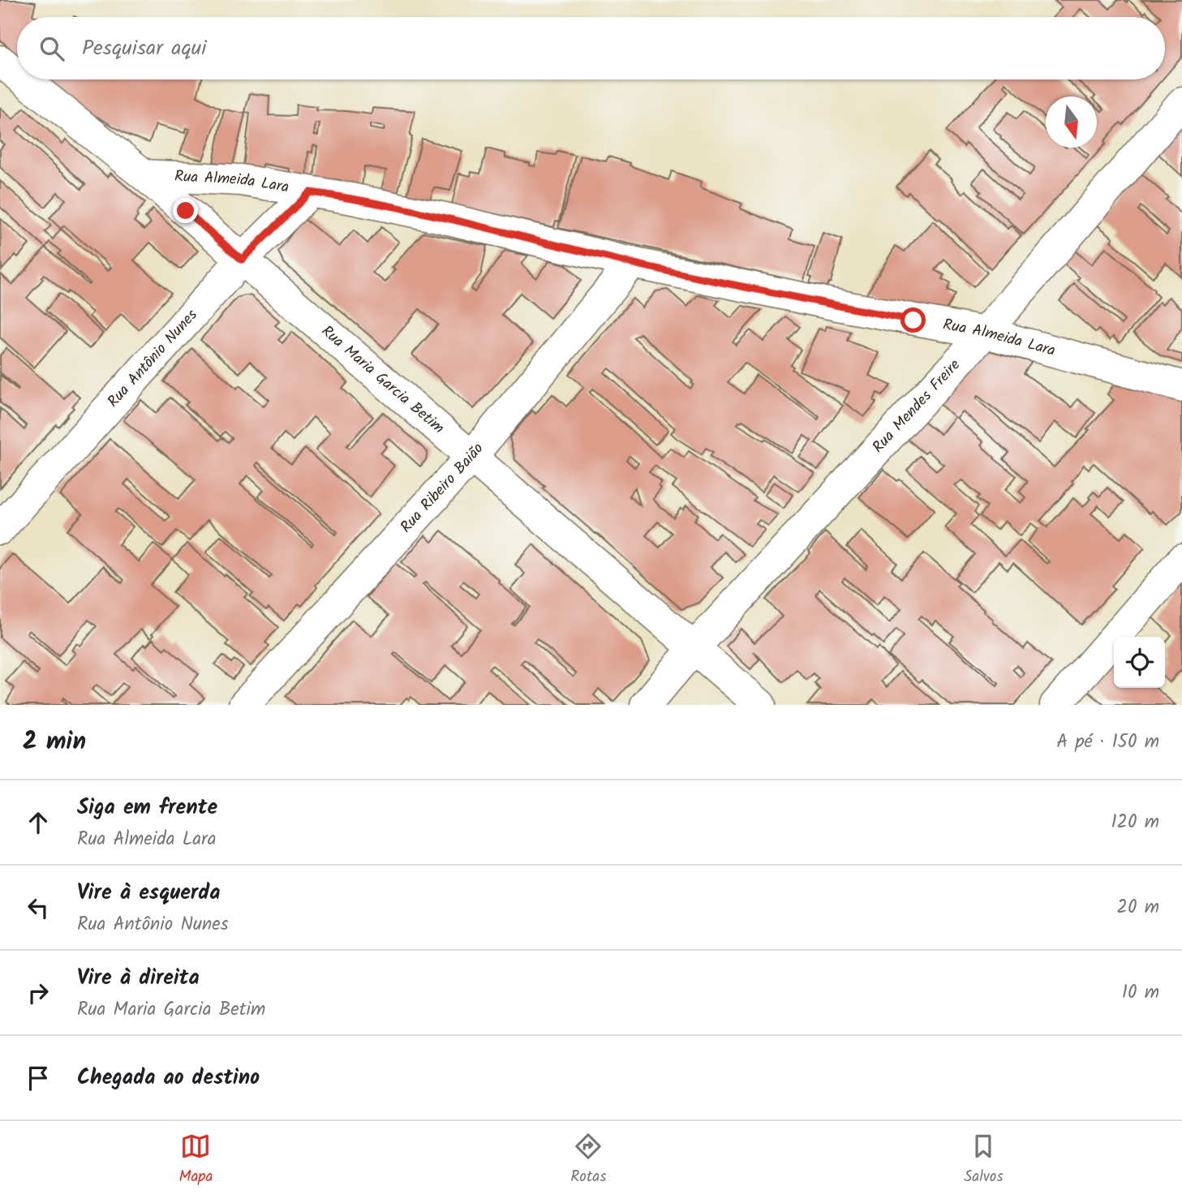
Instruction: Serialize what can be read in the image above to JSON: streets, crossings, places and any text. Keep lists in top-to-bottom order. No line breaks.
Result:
{"streets":{"street":["Rua Almeida Lara","Rua Antônio Nunes","Rua Maria Garcia Betim","Rua Mendes Freire","Rua Ribeiro Baião"]},"crossings":[["Rua Almeida Lara","Rua Antônio Nunes"],["Rua Almeida Lara","Rua Maria Garcia Betim"],["Rua Almeida Lara","Rua Mendes Freire"],["Rua Almeida Lara","Rua Ribeiro Baião"],["Rua Antônio Nunes","Rua Maria Garcia Betim"],["Rua Maria Garcia Betim","Rua Mendes Freire"],["Rua Maria Garcia Betim","Rua Ribeiro Baião"]],"north":"bottom","page":{"search":"Pesquisar aqui","heading":["2 min","A pé · 150 m"],"list":[["Siga em frente","Rua Almeida Lara","120 m"],["Vire à esquerda","Rua Antônio Nunes","20 m"],["Vire à direita","Rua Maria Garcia Betim","10 m"],"Chegada ao destino"],"nav":["Mapa","Rotas","Salvos"]}}
